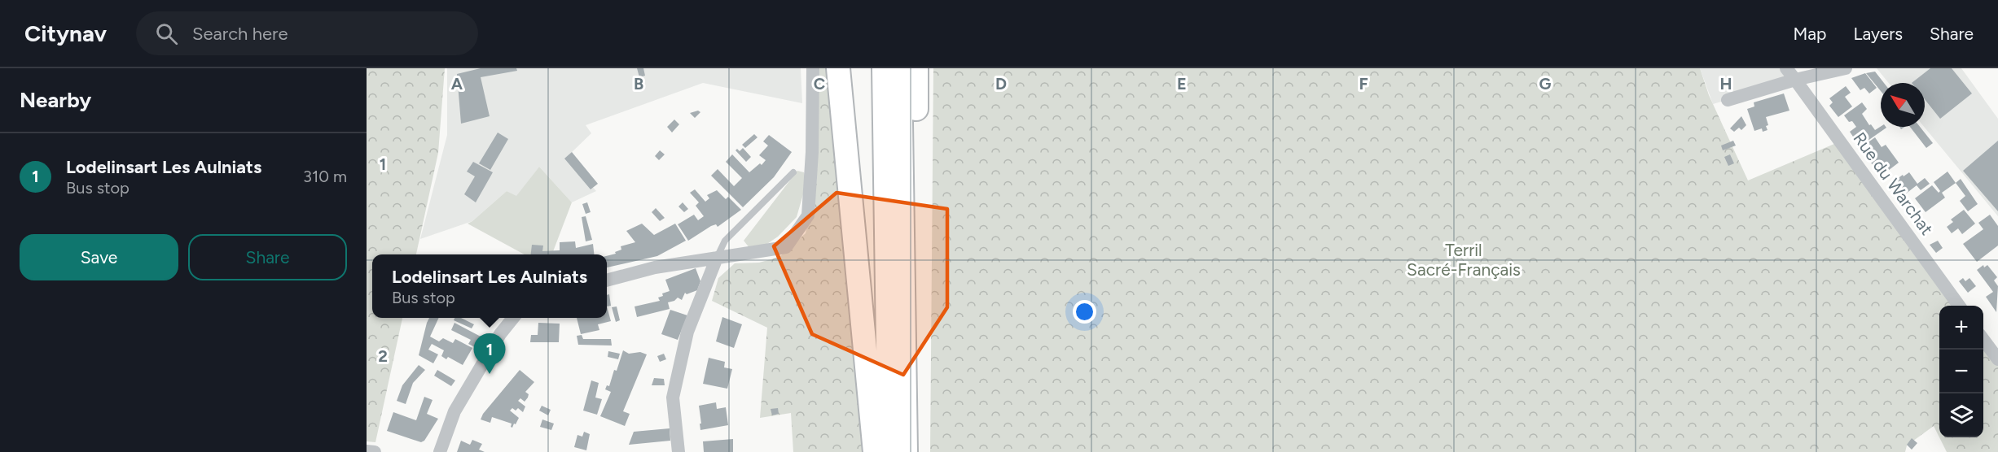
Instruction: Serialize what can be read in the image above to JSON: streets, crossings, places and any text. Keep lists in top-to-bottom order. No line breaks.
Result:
{"streets":{"street":["Rue du Warchat"]},"parks":["Terril Sacré-Français"],"north":"top left","page":{"header":"Citynav","search":"Search here","nav":["Map","Layers","Share"],"heading":"Nearby","list":[{"mark":"1","name":"Lodelinsart Les Aulniats","note":"Bus stop","value":"310 m"}],"buttons":["Save","Share"],"popup":["Lodelinsart Les Aulniats","Bus stop"],"map_buttons":["+","−"],"pins":"1"},"grid":{"columns":["A","B","C","D","E","F","G","H"],"rows":["1","2"]}}
